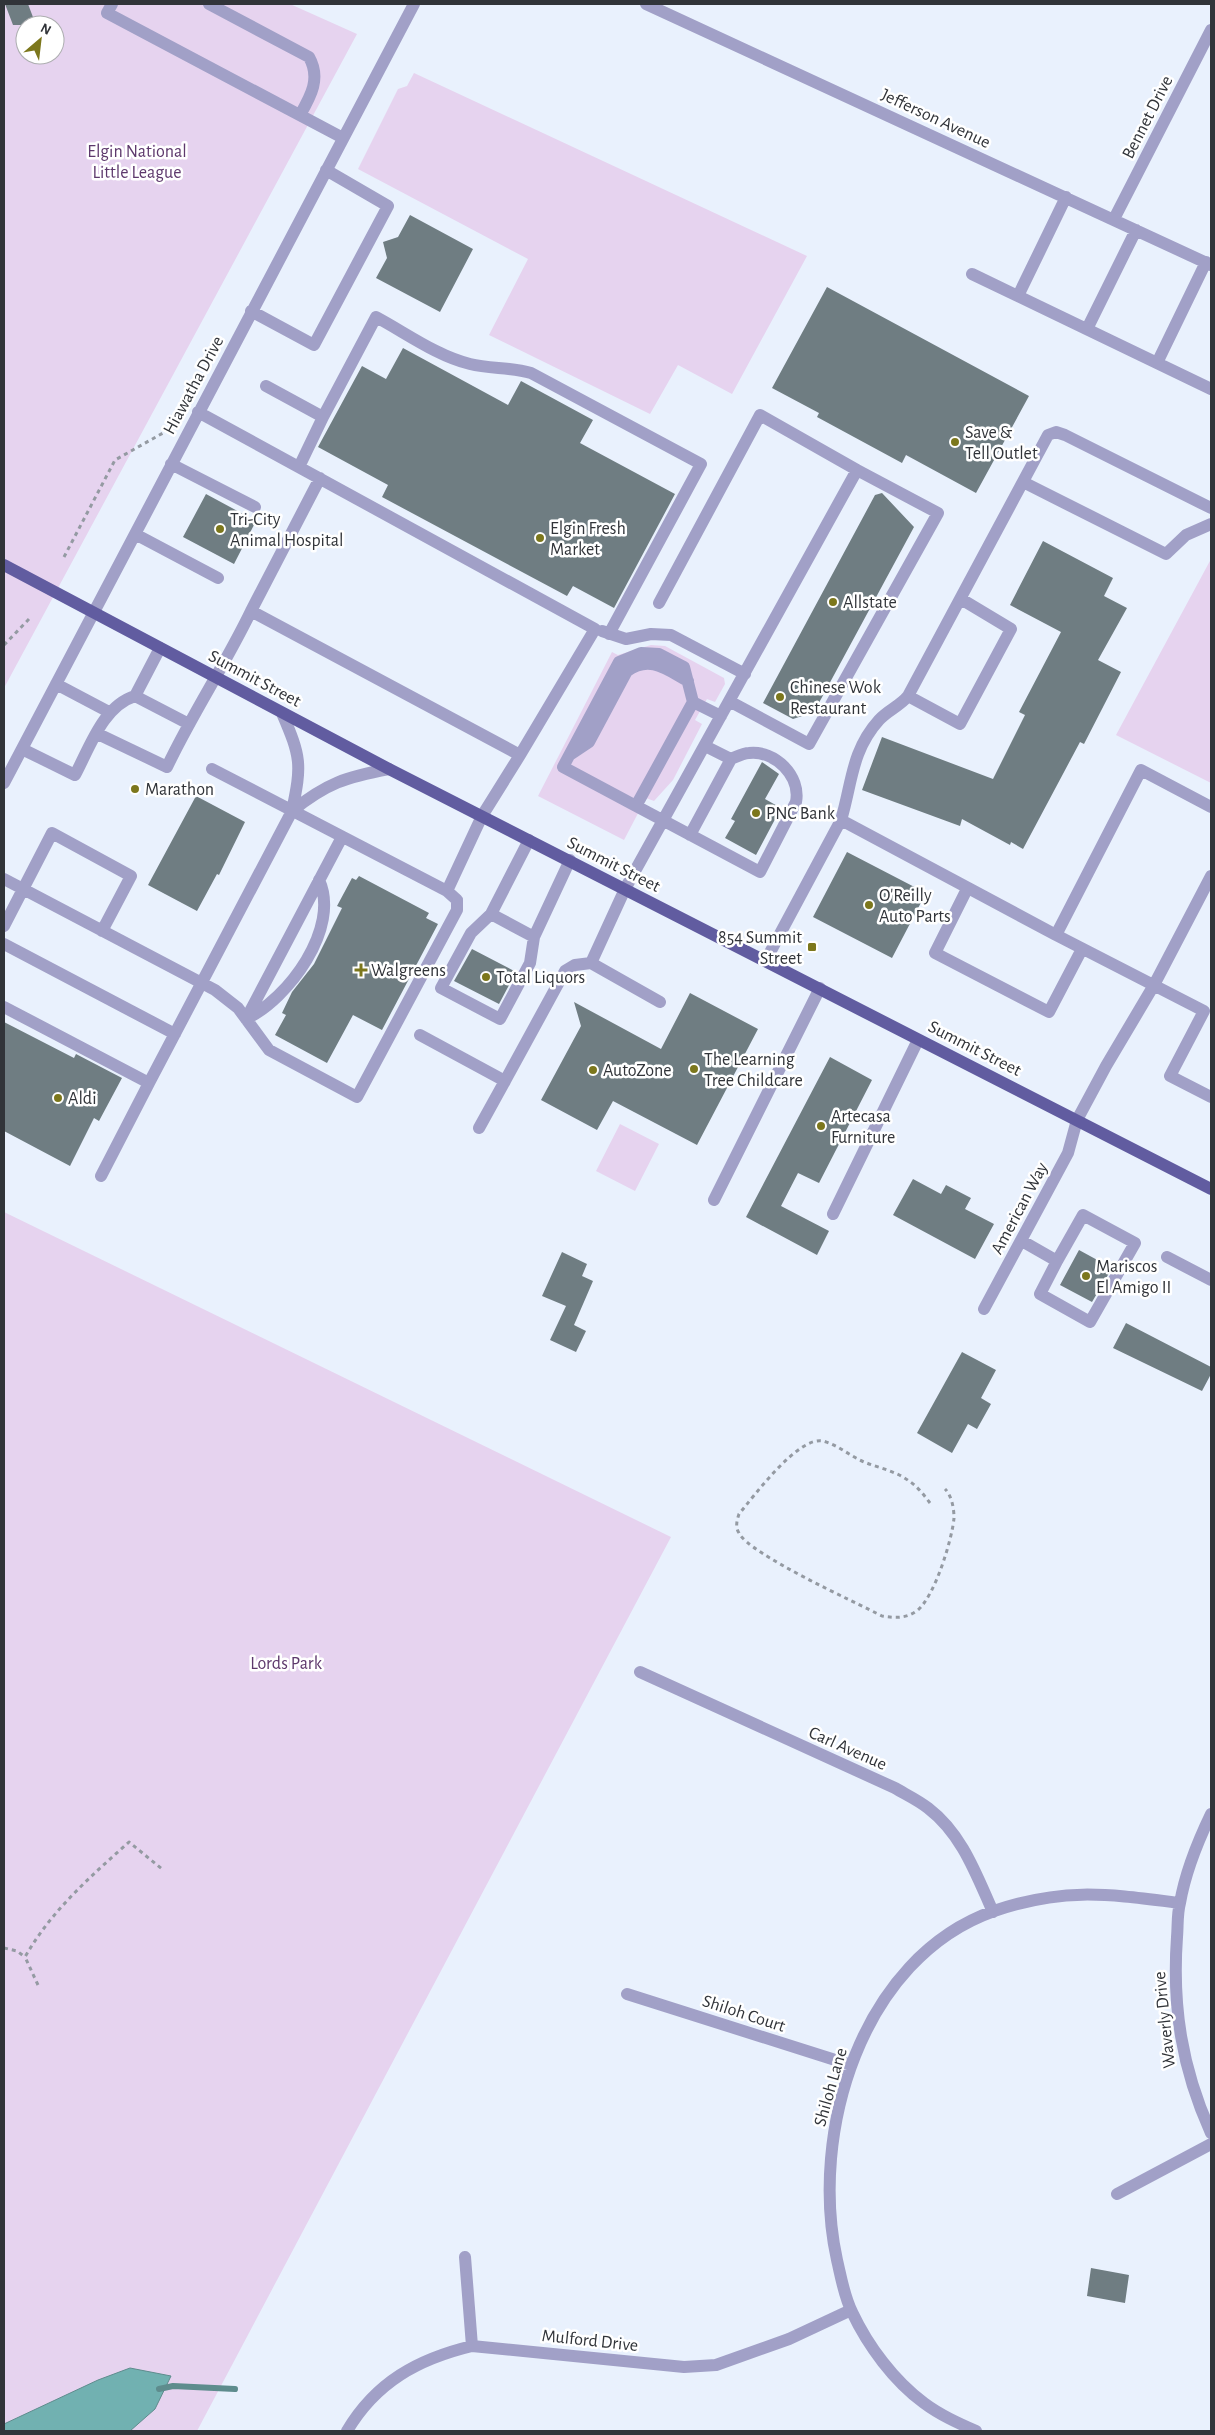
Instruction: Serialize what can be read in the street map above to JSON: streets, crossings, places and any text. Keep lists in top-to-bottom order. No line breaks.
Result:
{"streets":{"main road":["Summit Street"],"street":["Bennet Drive","Jefferson Avenue","Hiawatha Drive","American Way","Carl Avenue","Shiloh Court","Waverly Drive","Shiloh Lane","Mulford Drive"]},"crossings":[["Bennet Drive","Jefferson Avenue"],["Hiawatha Drive","Summit Street"],["Summit Street","American Way"],["Carl Avenue","Shiloh Lane"],["Shiloh Court","Shiloh Lane"],["Waverly Drive","Shiloh Lane"],["Shiloh Lane","Mulford Drive"]],"parks":["Elgin National Little League","Lords Park"],"places":{"other":["Save & Tell Outlet","Tri-City Animal Hospital","Elgin Fresh Market","Allstate","Chinese Wok Restaurant","Marathon","PNC Bank","O'Reilly Auto Parts","Total Liquors","The Learning Tree Childcare","AutoZone","Aldi","Artecasa Furniture","Mariscos El Amigo II"],"transit":["854 Summit Street"],"health":["Walgreens"]},"north":"top right"}
